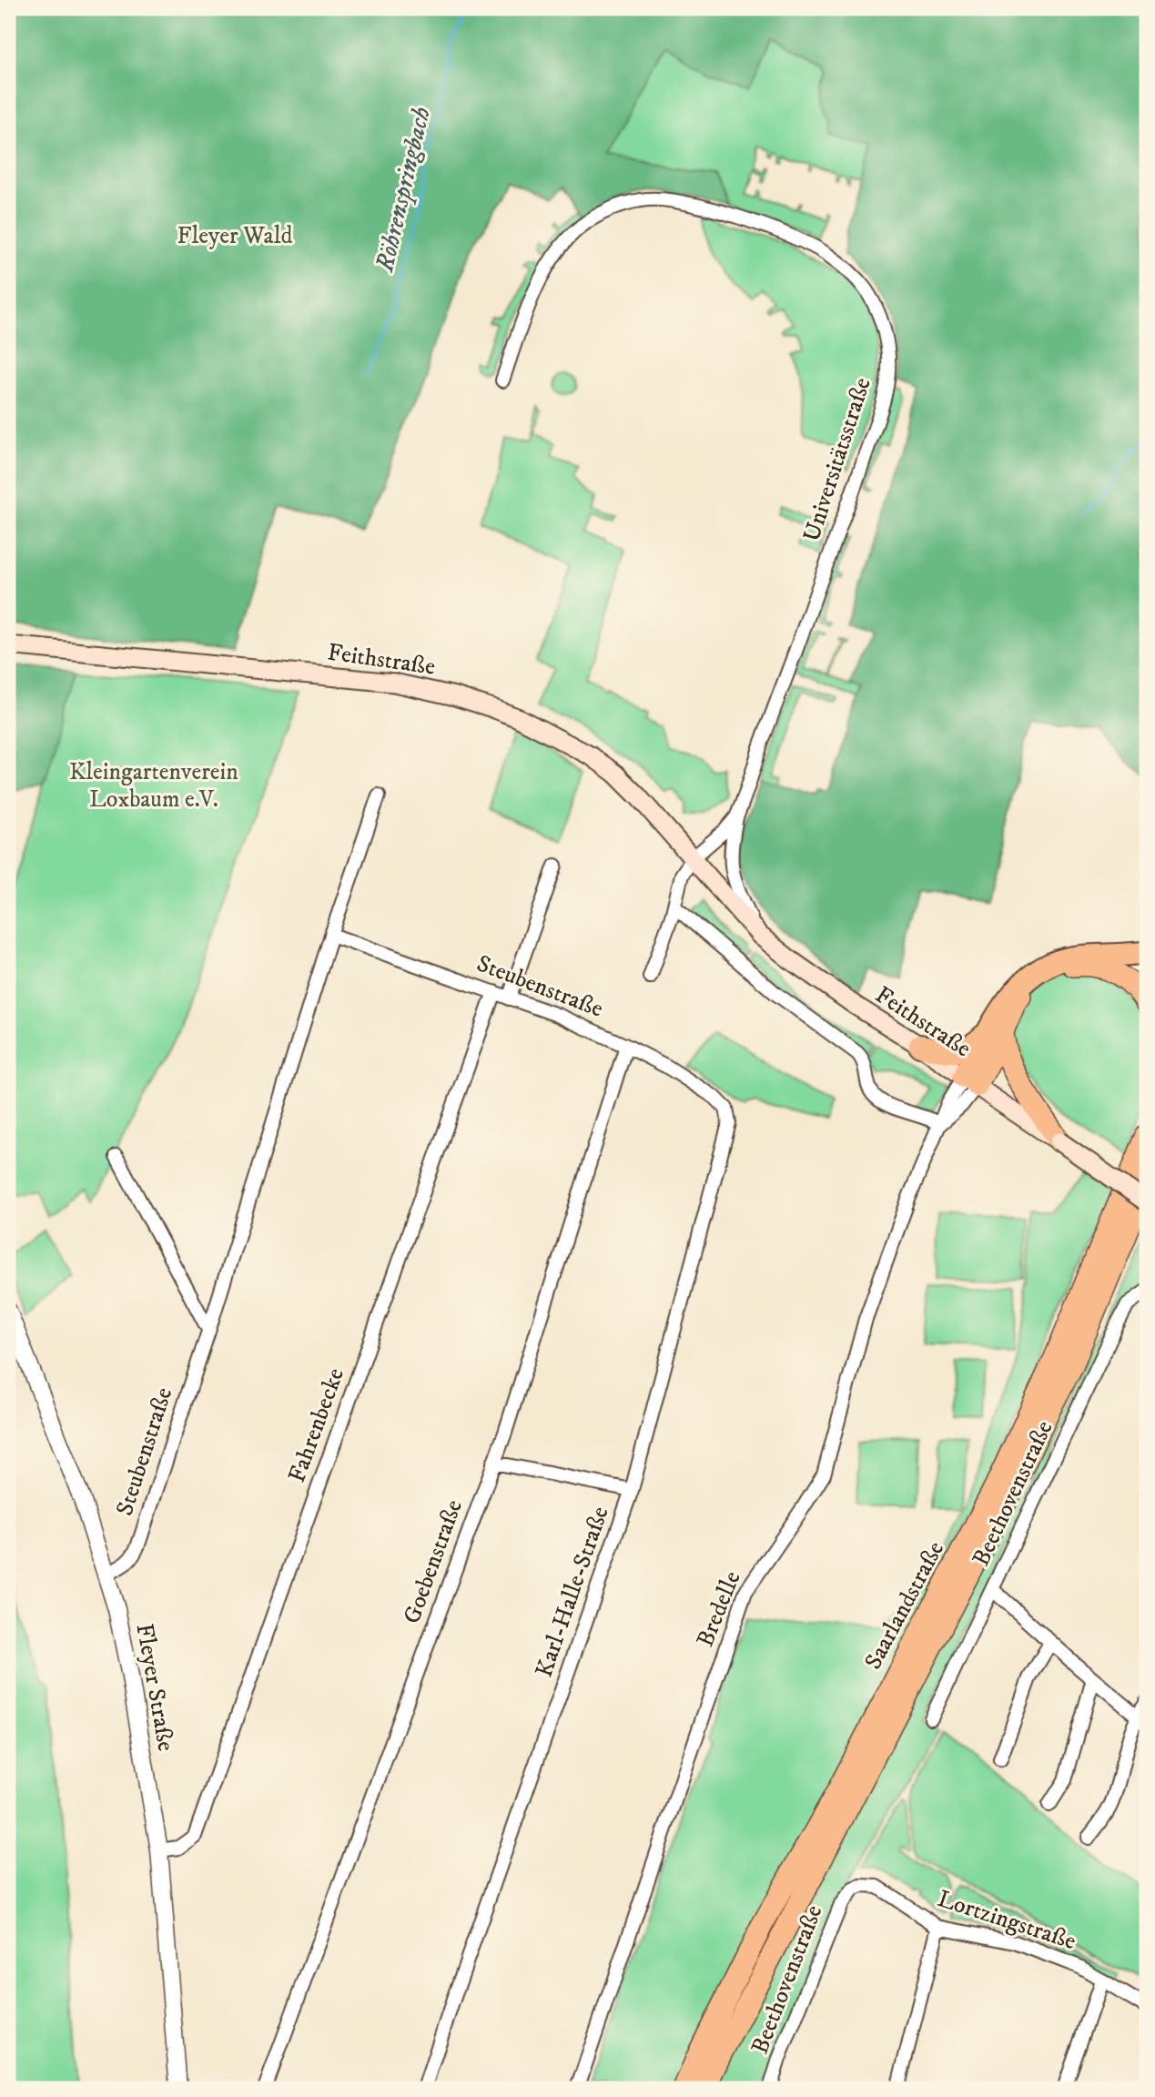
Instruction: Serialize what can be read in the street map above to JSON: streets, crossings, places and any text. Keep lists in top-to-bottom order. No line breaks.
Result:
{"streets":{"highway":["Saarlandstraße"],"main road":["Feithstraße"],"street":["Universitätsstraße","Steubenstraße","Fahrenbecke","Beethovenstraße","Goebenstraße","Karl-Halle-Straße","Bredelle","Fleyer Straße","Lortzingstraße"]},"crossings":[["Universitätsstraße","Feithstraße"],["Feithstraße","Bredelle"],["Steubenstraße","Fahrenbecke"],["Steubenstraße","Goebenstraße"],["Steubenstraße","Karl-Halle-Straße"],["Steubenstraße","Fleyer Straße"],["Fahrenbecke","Fleyer Straße"],["Beethovenstraße","Lortzingstraße"]],"water":["Röhrenspringbach"],"parks":["Fleyer Wald","Kleingartenverein Loxbaum e.V."]}
